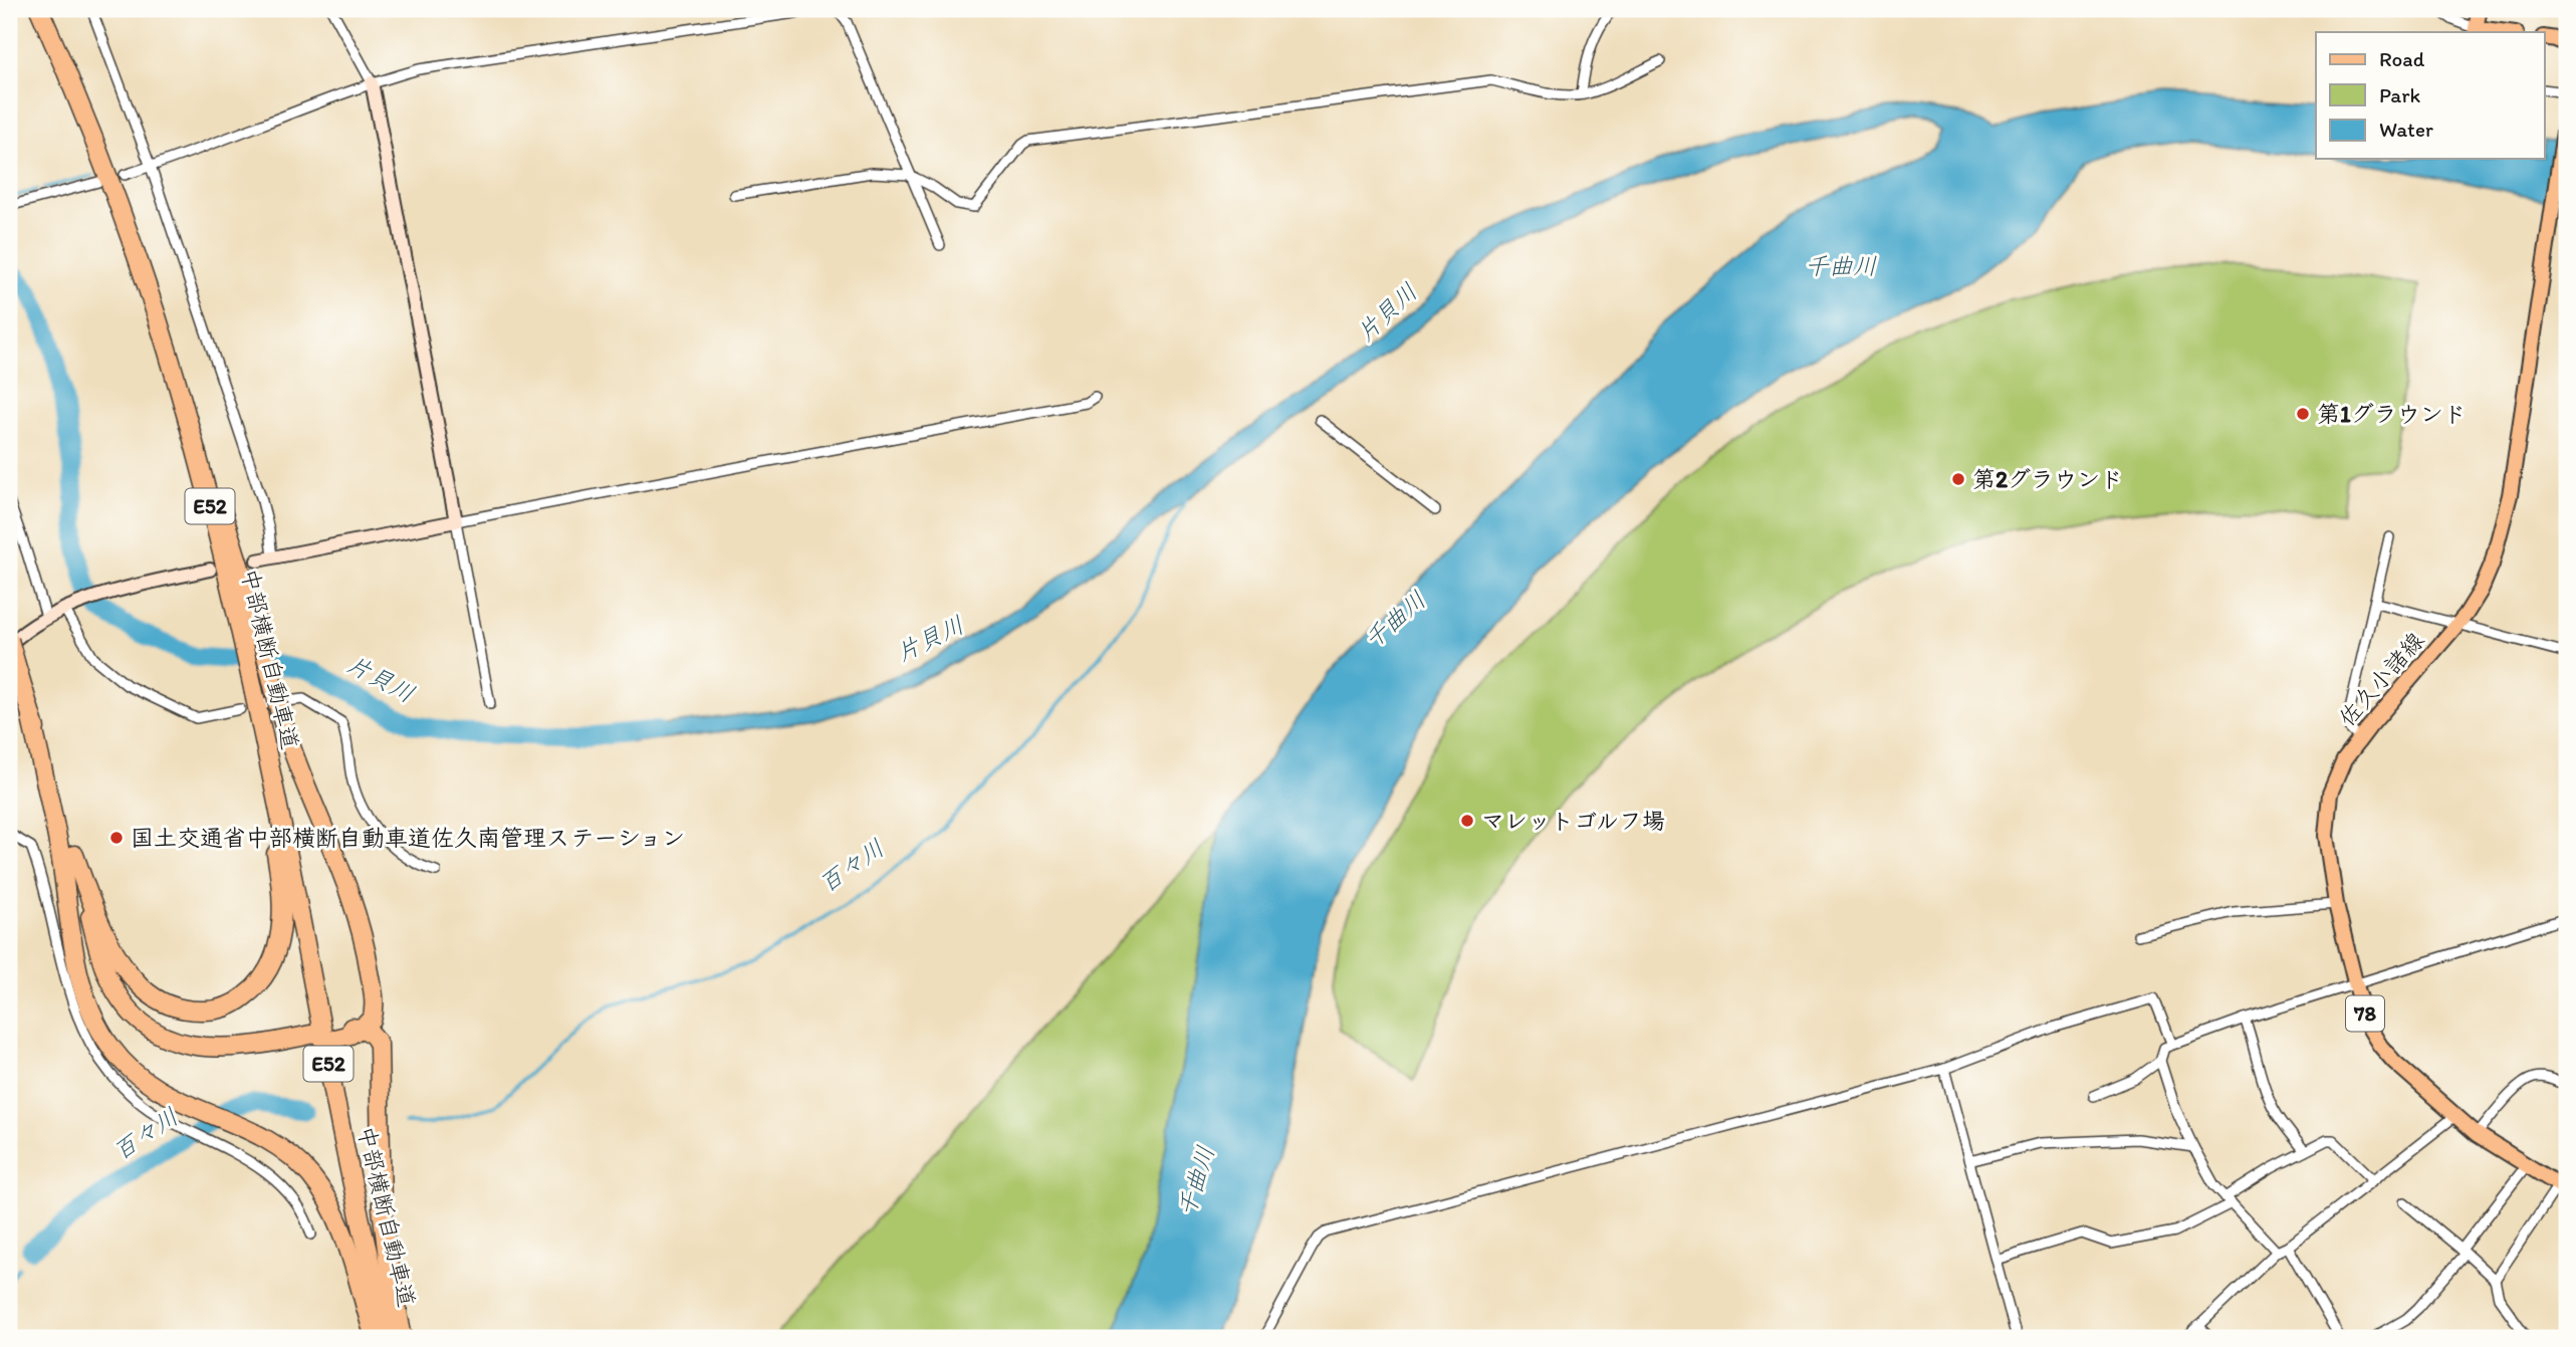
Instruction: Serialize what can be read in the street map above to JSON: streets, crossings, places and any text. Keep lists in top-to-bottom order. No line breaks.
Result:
{"streets":{"highway":["E52","中部横断自動車道"],"main road":["佐久小諸線","78"]},"water":["千曲川","片貝川","百々川"],"places":["第1グラウンド","第2グラウンド","マレットゴルフ場","国土交通省中部横断自動車道佐久南管理ステーション"],"legend":["Road","Park","Water"]}
